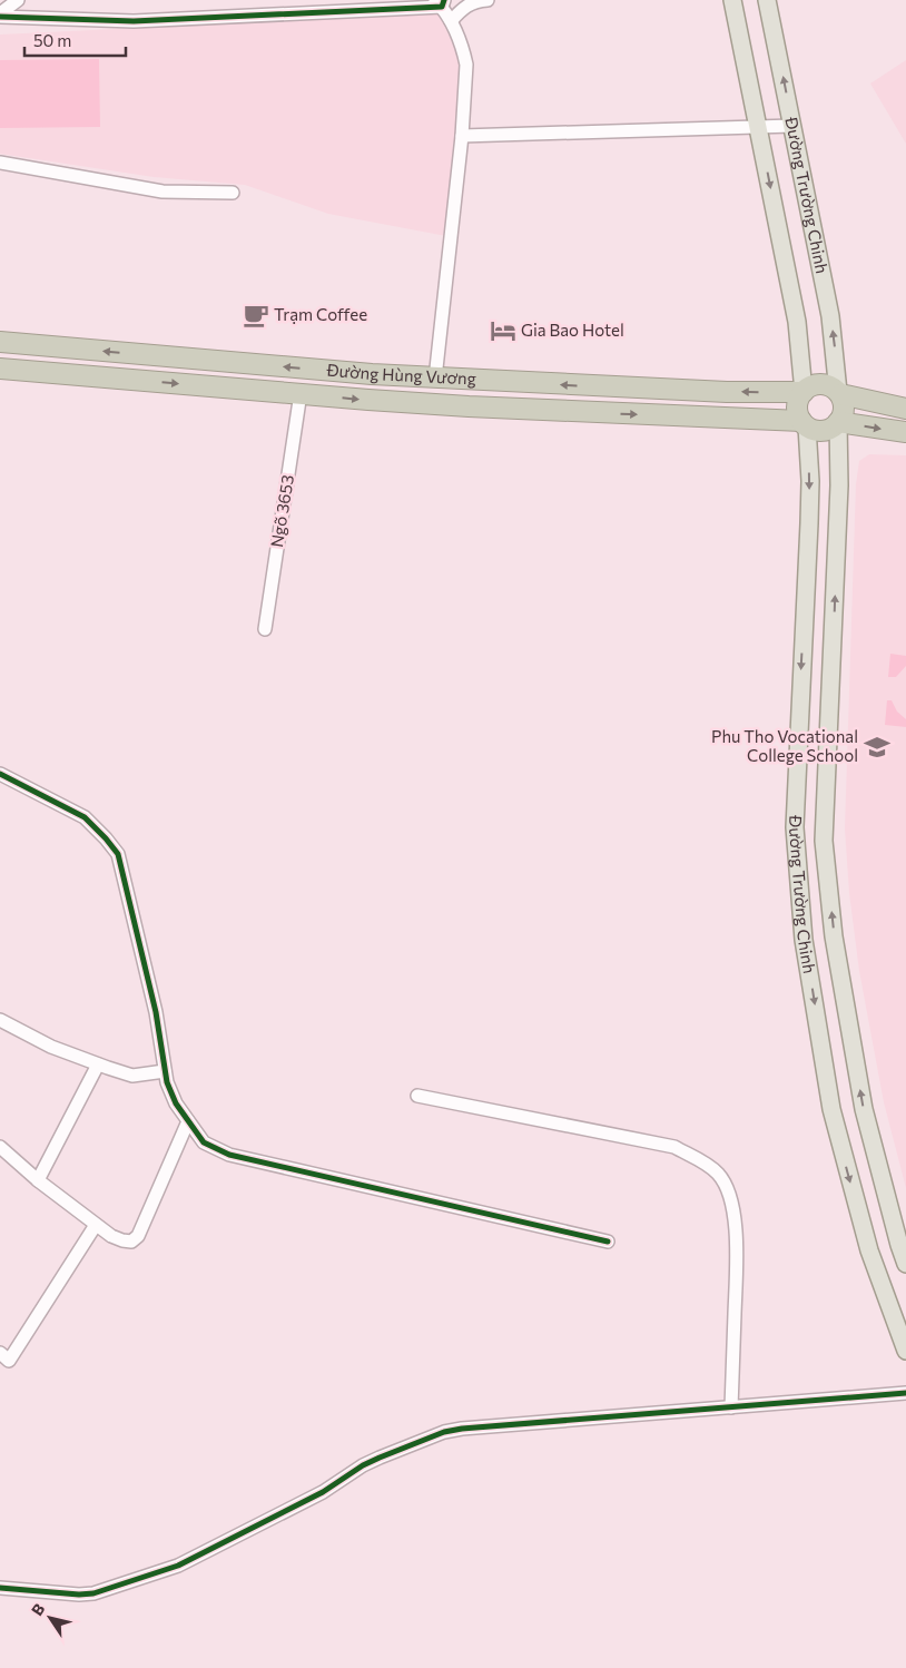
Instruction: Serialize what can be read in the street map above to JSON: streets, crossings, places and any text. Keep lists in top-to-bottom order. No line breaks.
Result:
{"streets":{"highway":["Đường Hùng Vương"],"main road":["Đường Trường Chinh"],"street":["Ngõ 3653"]},"crossings":[["Đường Trường Chinh","Đường Hùng Vương"],["Đường Hùng Vương","Ngõ 3653"]],"places":{"cafe":["Trạm Coffee"],"hotel":["Gia Bao Hotel"],"school or university":["Phu Tho Vocational College School"]},"scale_bar":"50 m","north":"top left"}
